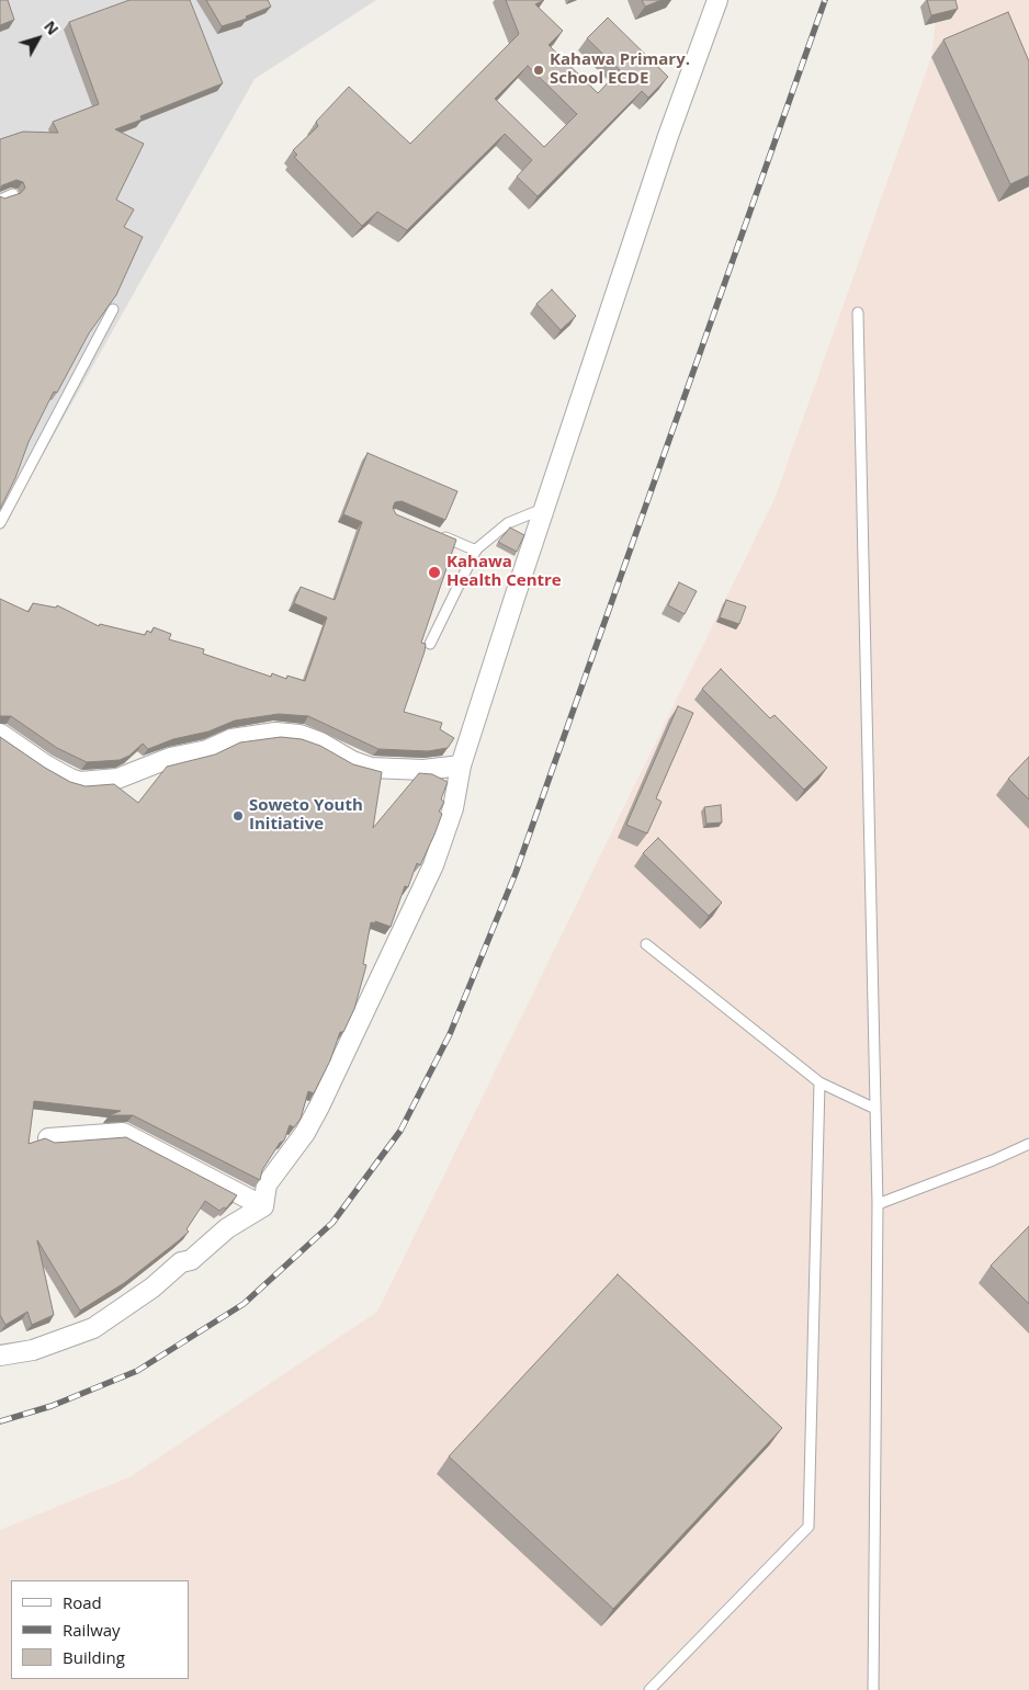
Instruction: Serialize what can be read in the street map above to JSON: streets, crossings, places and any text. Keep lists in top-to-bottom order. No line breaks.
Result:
{"places":["Kahawa Primary. School ECDE","Kahawa Health Centre","Soweto Youth Initiative"],"legend":["Road","Railway","Building"],"north":"top right"}
